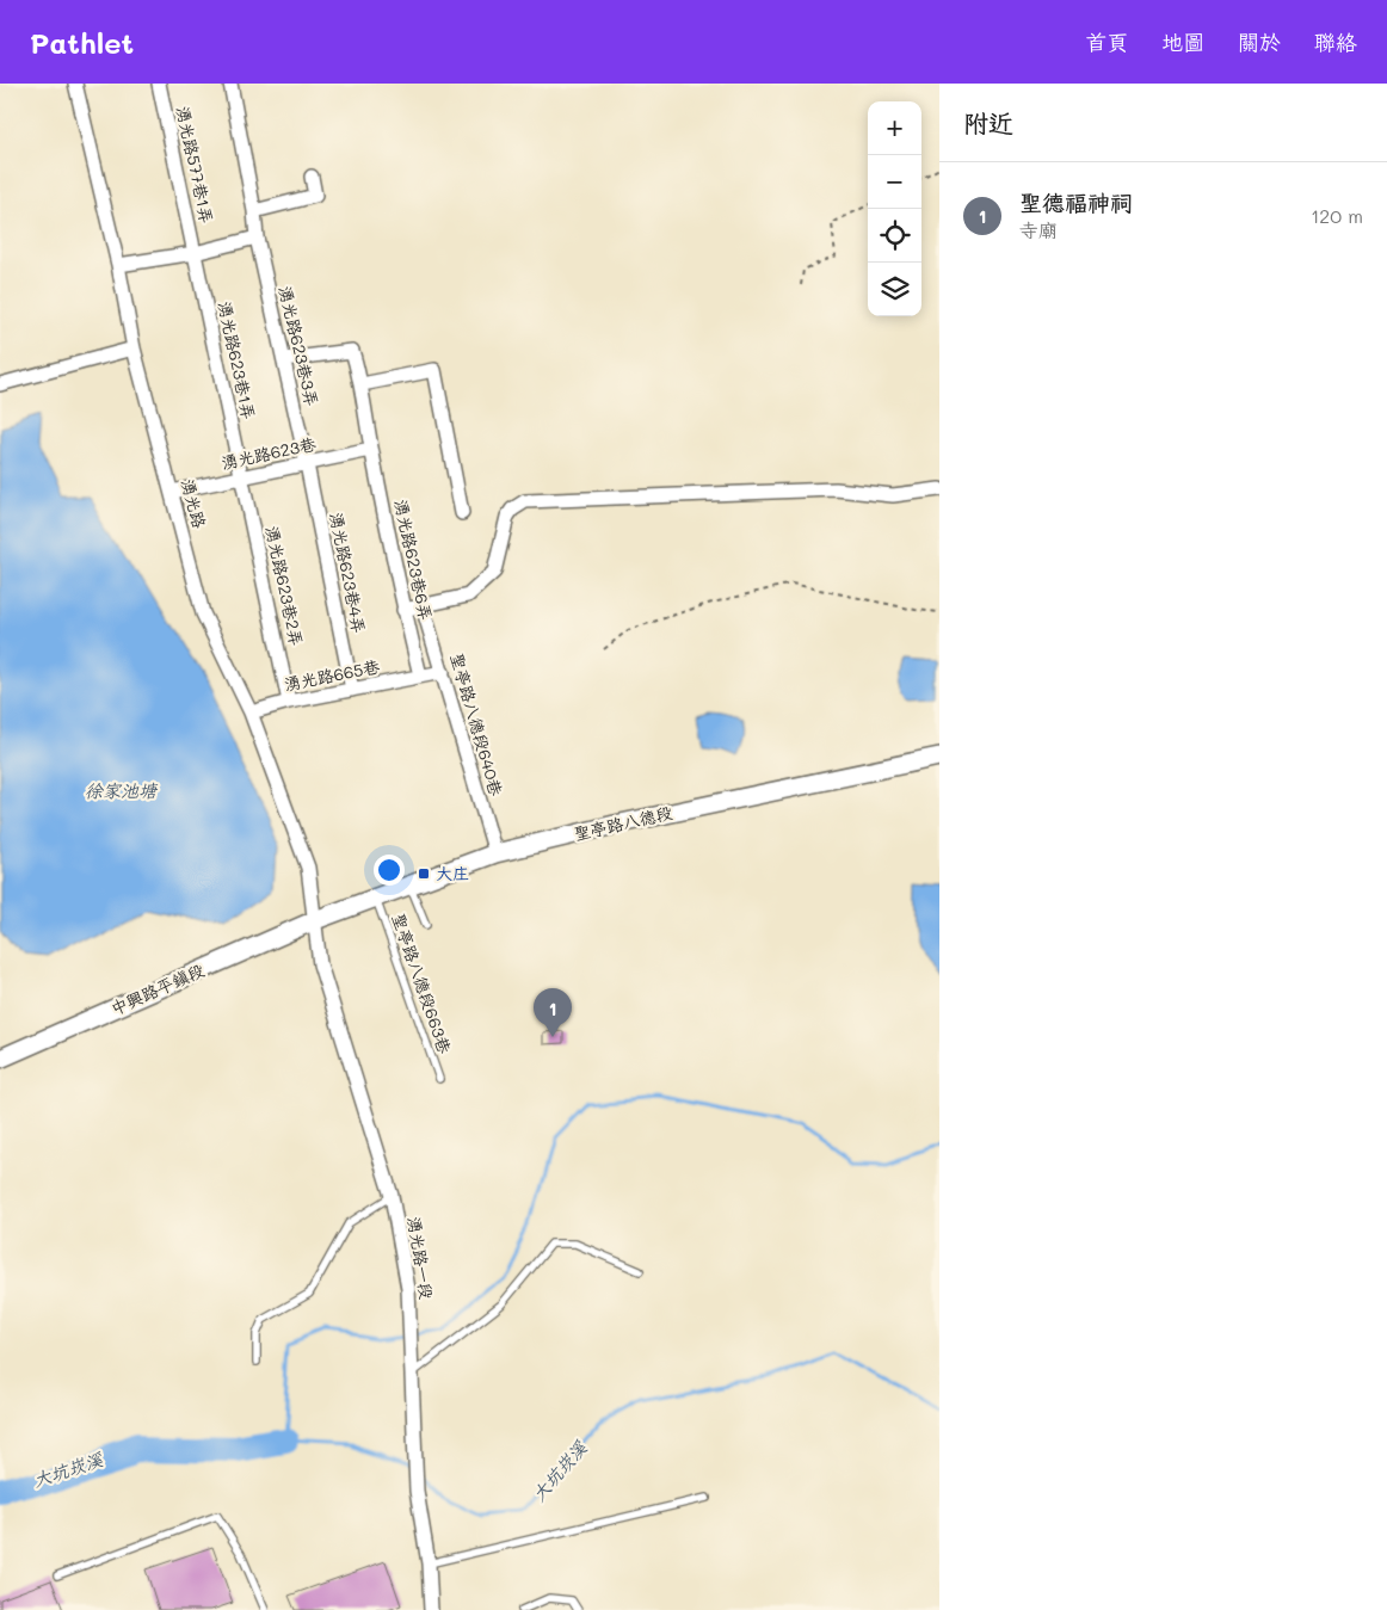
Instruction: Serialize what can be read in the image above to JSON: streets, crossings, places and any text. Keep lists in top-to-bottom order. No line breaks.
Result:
{"streets":{"street":["湧光路577巷1弄","湧光路623巷3弄","湧光路623巷1弄","湧光路623巷","湧光路","湧光路623巷6弄","湧光路623巷4弄","湧光路623巷2弄","湧光路665巷","聖亭路八德段640巷","聖亭路八德段","中興路平鎮段","湧光路一段"],"lane":["聖亭路八德段663巷"]},"crossings":[["湧光路577巷1弄","湧光路623巷1弄"],["湧光路623巷3弄","湧光路623巷"],["湧光路623巷3弄","湧光路623巷6弄"],["湧光路623巷3弄","湧光路623巷4弄"],["湧光路623巷1弄","湧光路623巷"],["湧光路623巷1弄","湧光路623巷2弄"],["湧光路623巷","湧光路"],["湧光路623巷","湧光路623巷6弄"],["湧光路623巷","湧光路623巷4弄"],["湧光路623巷","湧光路623巷2弄"],["湧光路","湧光路665巷"],["湧光路","聖亭路八德段"],["湧光路","中興路平鎮段"],["湧光路","湧光路一段"],["湧光路623巷6弄","湧光路665巷"],["湧光路623巷4弄","湧光路665巷"],["湧光路623巷2弄","湧光路665巷"],["湧光路665巷","聖亭路八德段640巷"],["聖亭路八德段640巷","聖亭路八德段"],["聖亭路八德段","聖亭路八德段663巷"],["聖亭路八德段","中興路平鎮段"],["聖亭路八德段","湧光路一段"],["中興路平鎮段","湧光路一段"]],"water":["徐家池塘","大坑崁溪"],"places":{"transit":["大庄"]},"page":{"header":"Pathlet","nav":["首頁","地圖","關於","聯絡"],"heading":"附近","map_buttons":["+","−"],"list":[{"mark":"1","name":"聖德福神祠","note":"寺廟","value":"120 m"}],"pins":"1"}}
